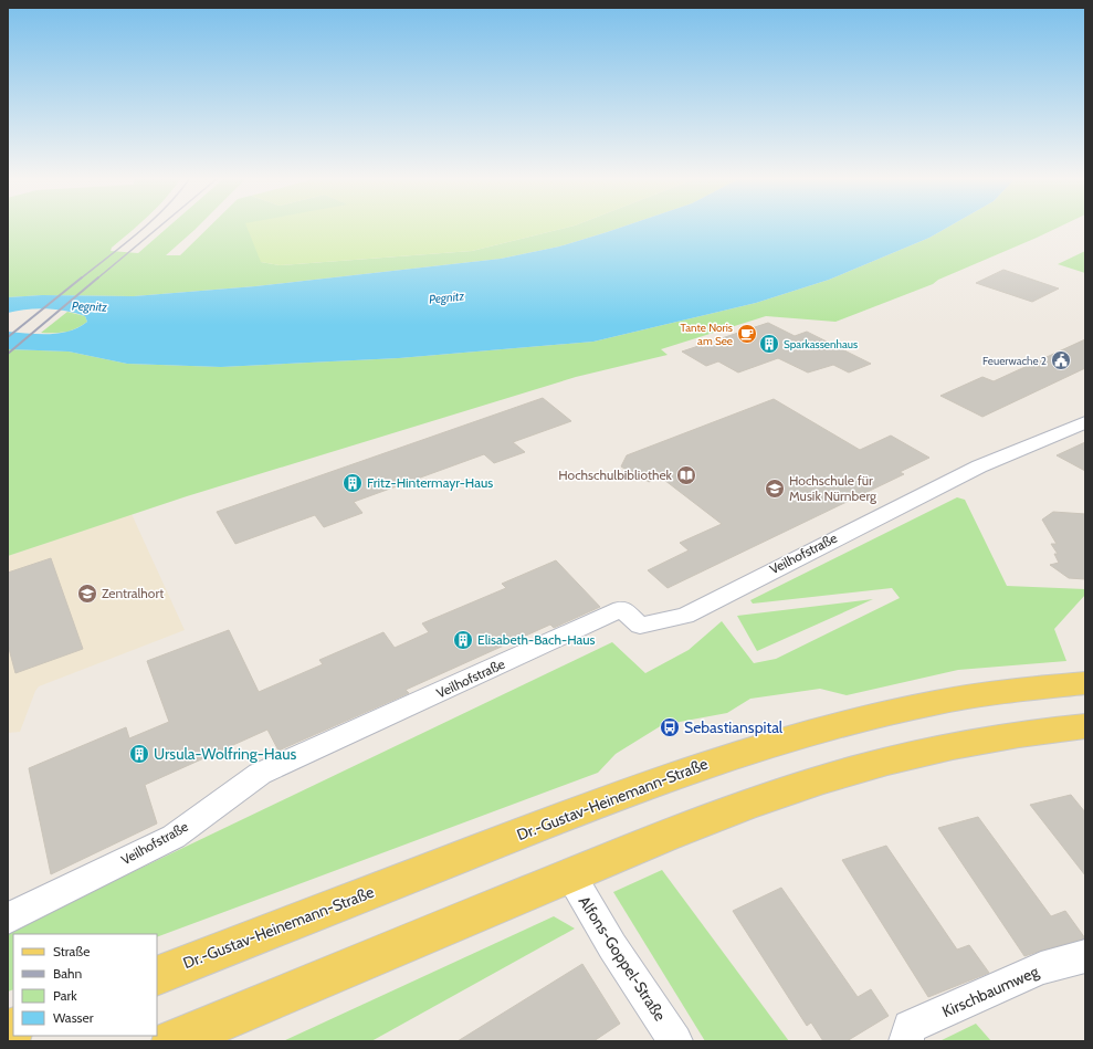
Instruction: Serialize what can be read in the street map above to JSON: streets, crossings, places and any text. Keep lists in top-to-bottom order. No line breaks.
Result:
{"streets":{"main road":["Dr.-Gustav-Heinemann-Straße"],"street":["Veilhofstraße","Alfons-Goppel-Straße","Kirschbaumweg"]},"water":["Pegnitz"],"places":{"cafe":["Tante Noris am See"],"building":["Sparkassenhaus","Fritz-Hintermayr-Haus","Elisabeth-Bach-Haus","Ursula-Wolfring-Haus"],"public building":["Feuerwache 2"],"library":["Hochschulbibliothek"],"school or university":["Hochschule für Musik Nürnberg","Zentralhort"],"bus stop":["Sebastianspital"]},"legend":["Straße","Bahn","Park","Wasser"]}
